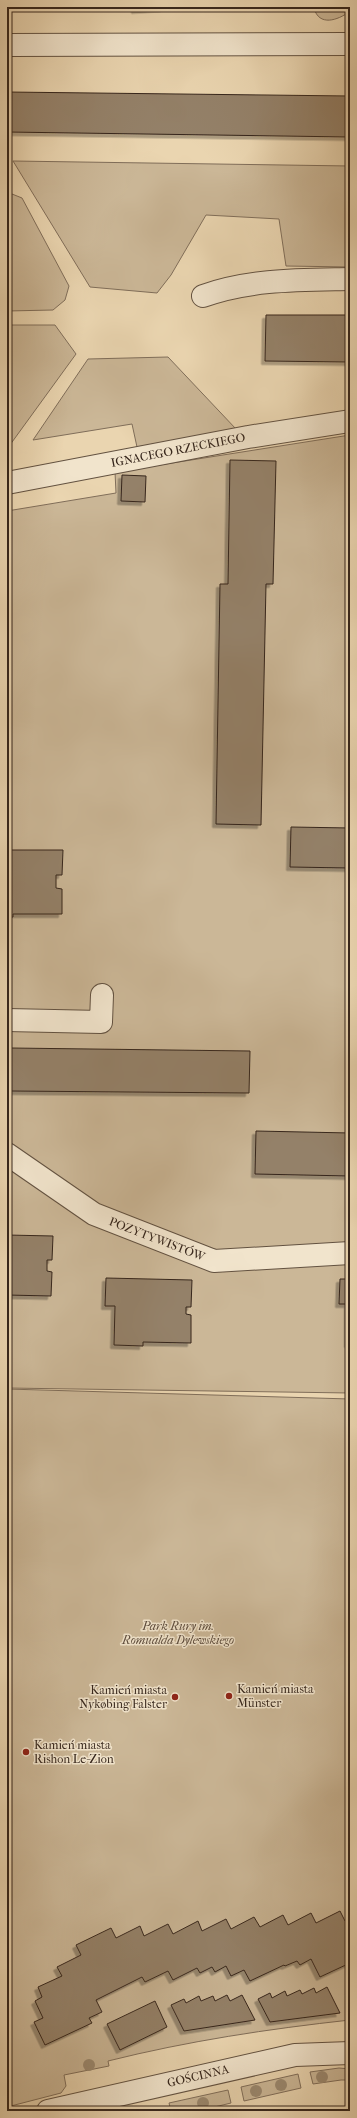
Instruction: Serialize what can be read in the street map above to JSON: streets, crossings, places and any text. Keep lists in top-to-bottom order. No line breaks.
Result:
{"streets":{"street":["IGNACEGO RZECKIEGO","POZYTYWISTÓW","GOŚCINNA"]},"parks":["Park Rury im. Romualda Dylewskiego"],"places":["Kamień miasta Münster","Kamień miasta Nykøbing Falster","Kamień miasta Rishon Le-Zion"]}
